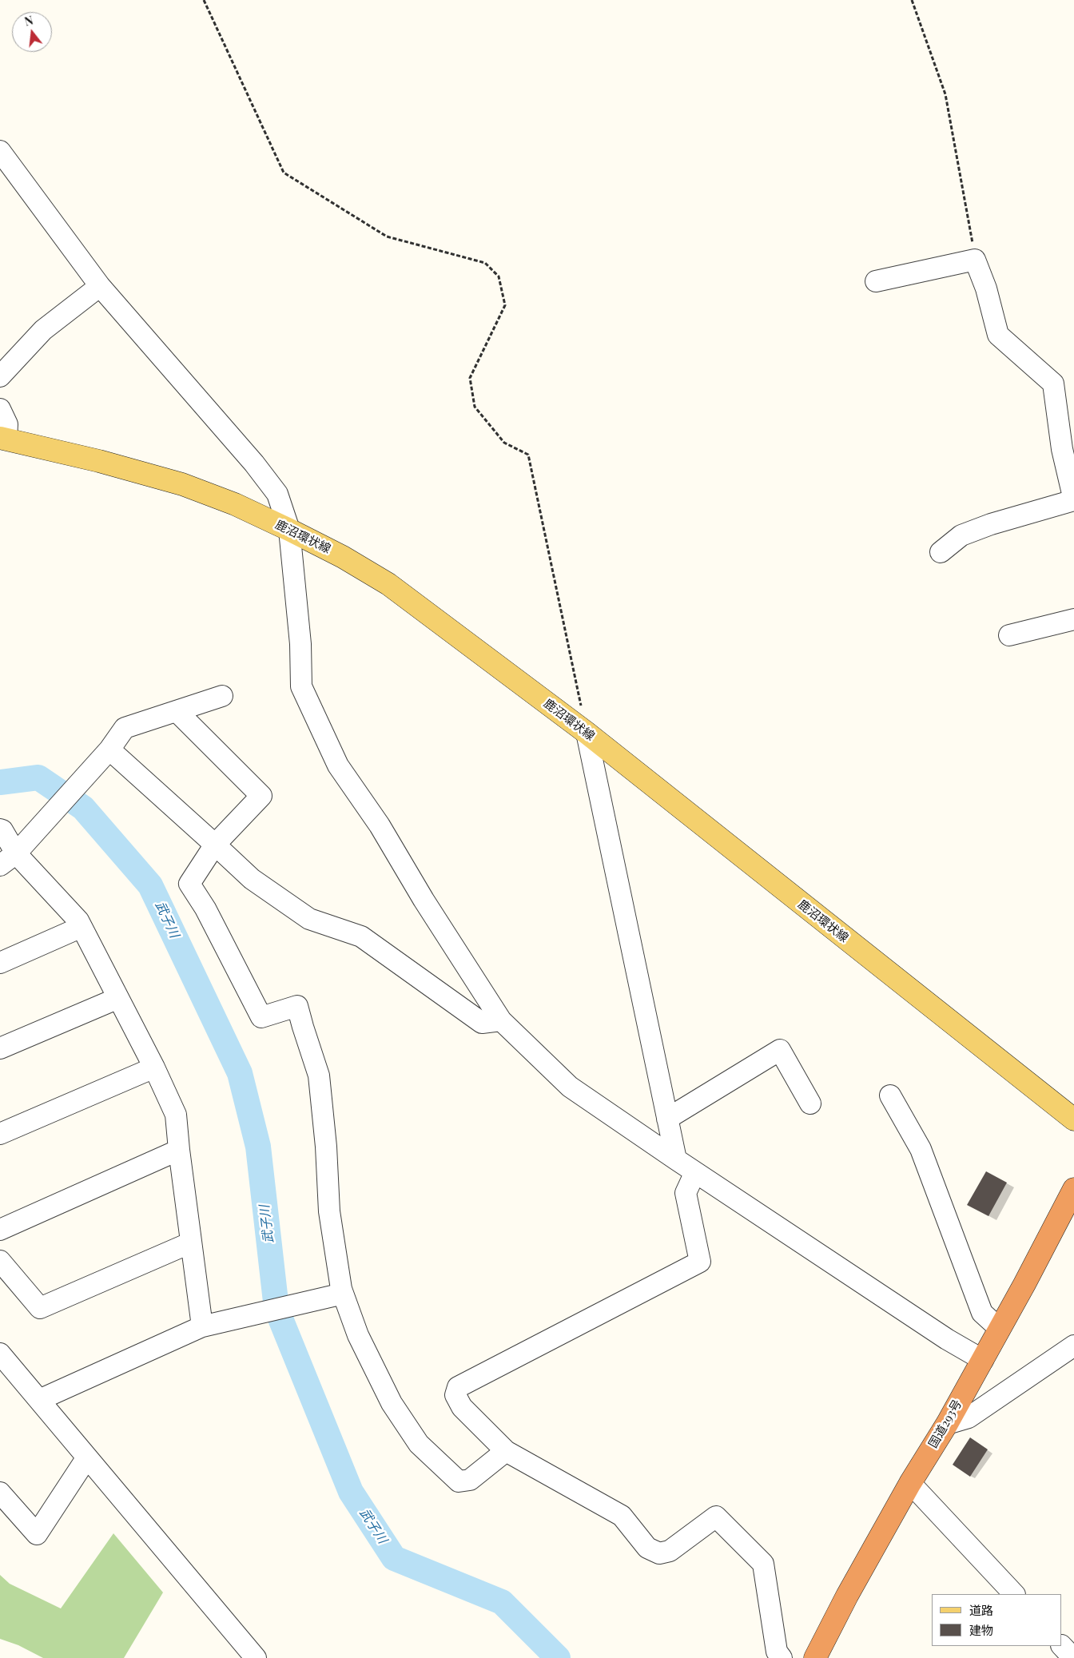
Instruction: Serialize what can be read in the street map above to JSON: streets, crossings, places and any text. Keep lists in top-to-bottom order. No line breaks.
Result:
{"streets":{"highway":["国道293号"],"main road":["鹿沼環状線"]},"water":["武子川"],"legend":["道路","建物"],"north":"top"}
